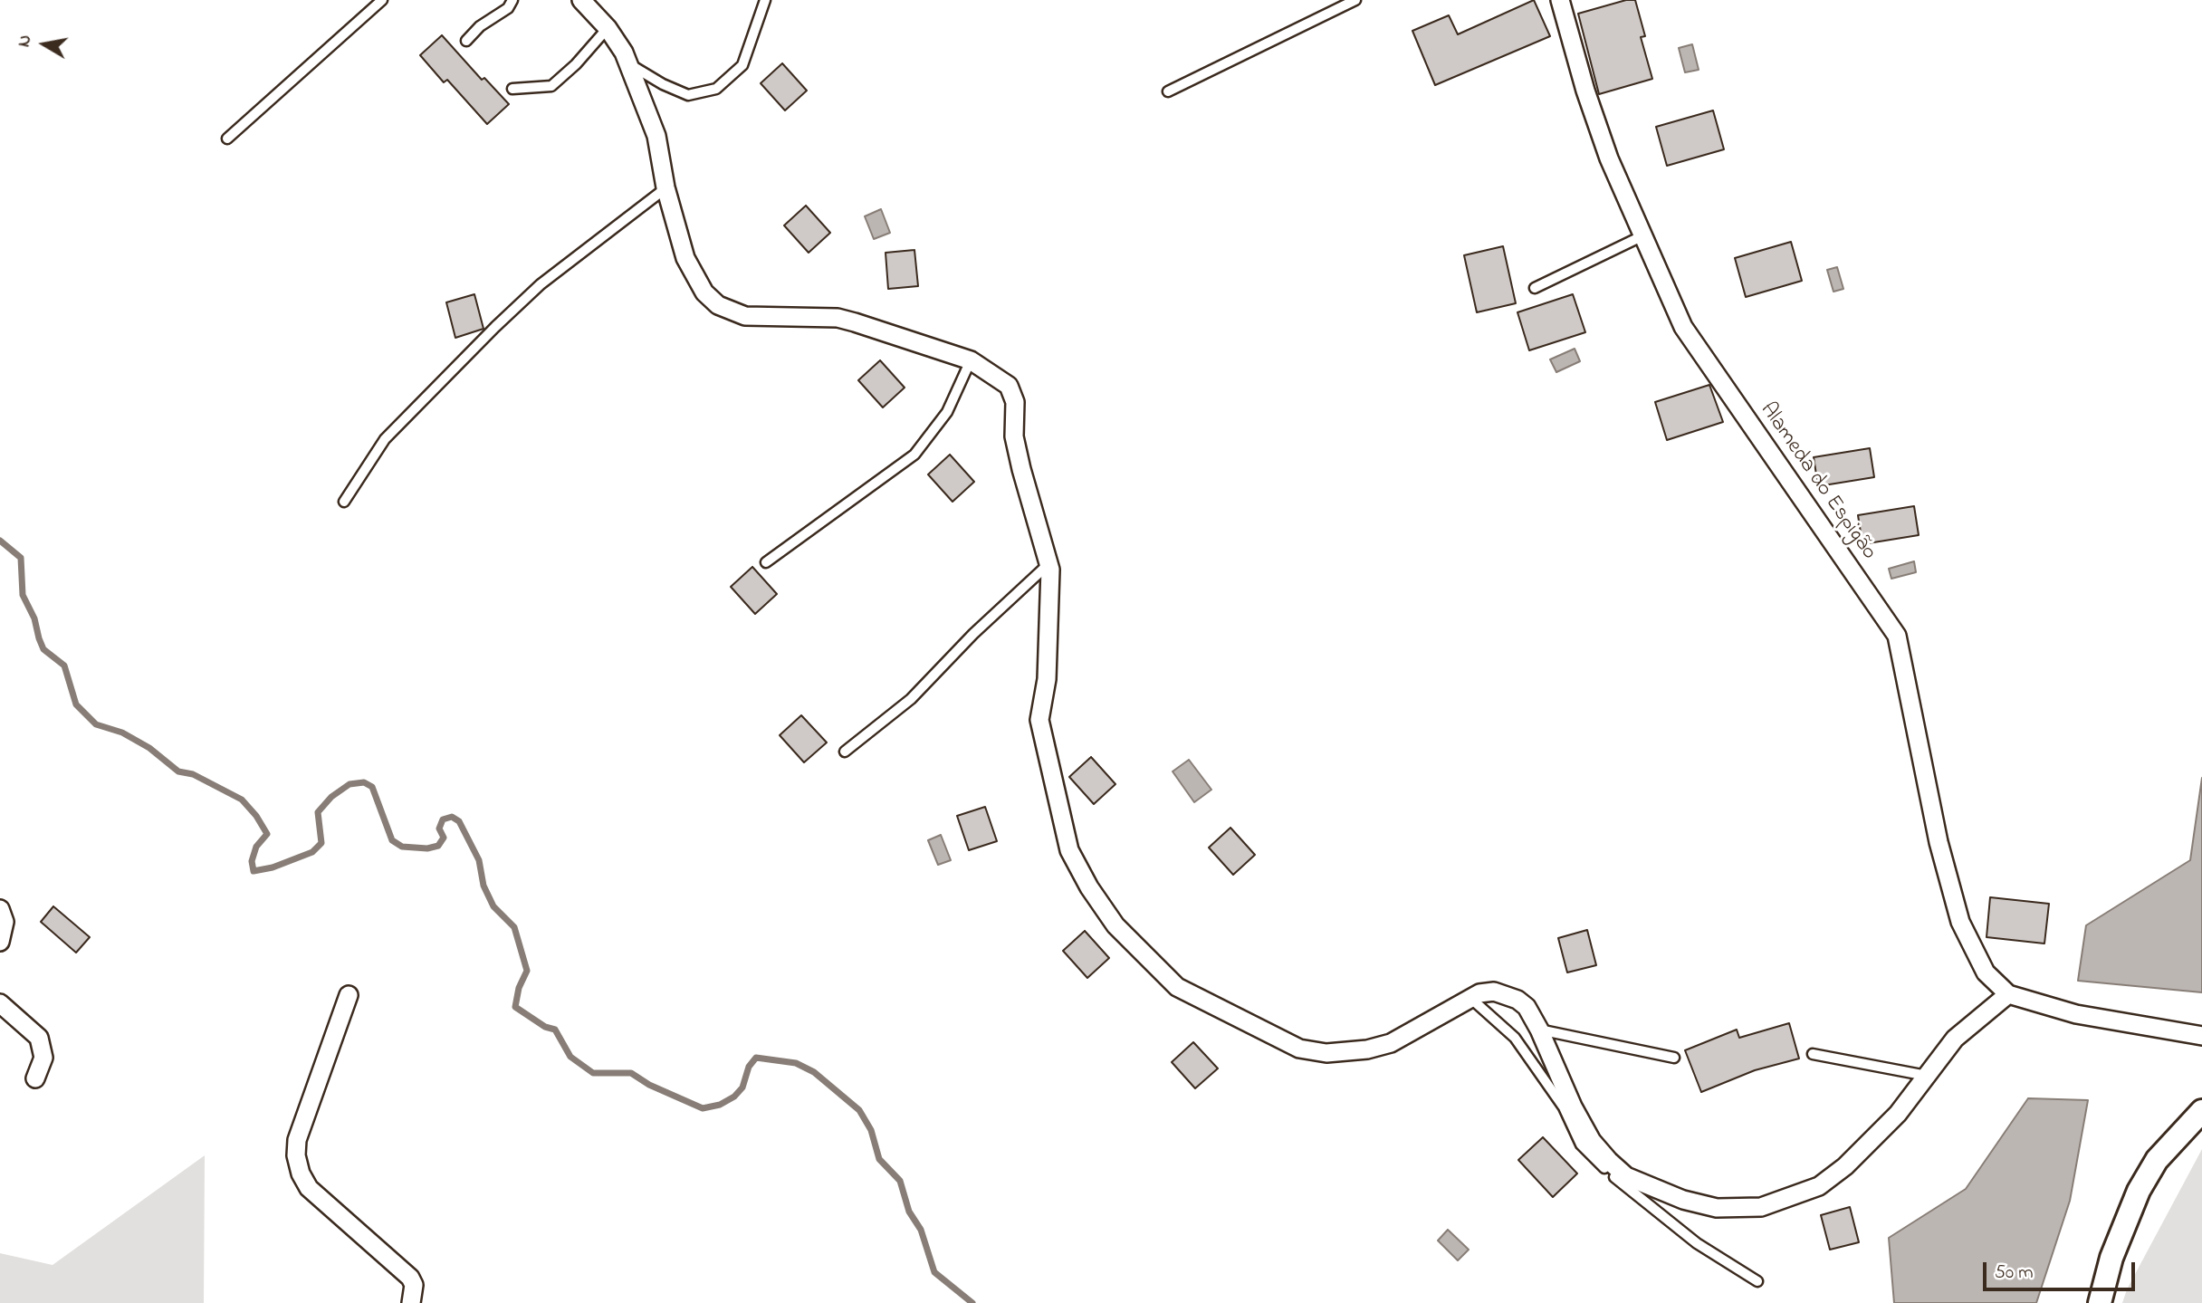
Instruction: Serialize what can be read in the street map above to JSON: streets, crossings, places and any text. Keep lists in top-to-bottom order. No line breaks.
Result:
{"streets":{"street":["Alameda do Espigão"]},"scale_bar":"50 m","north":"left"}
